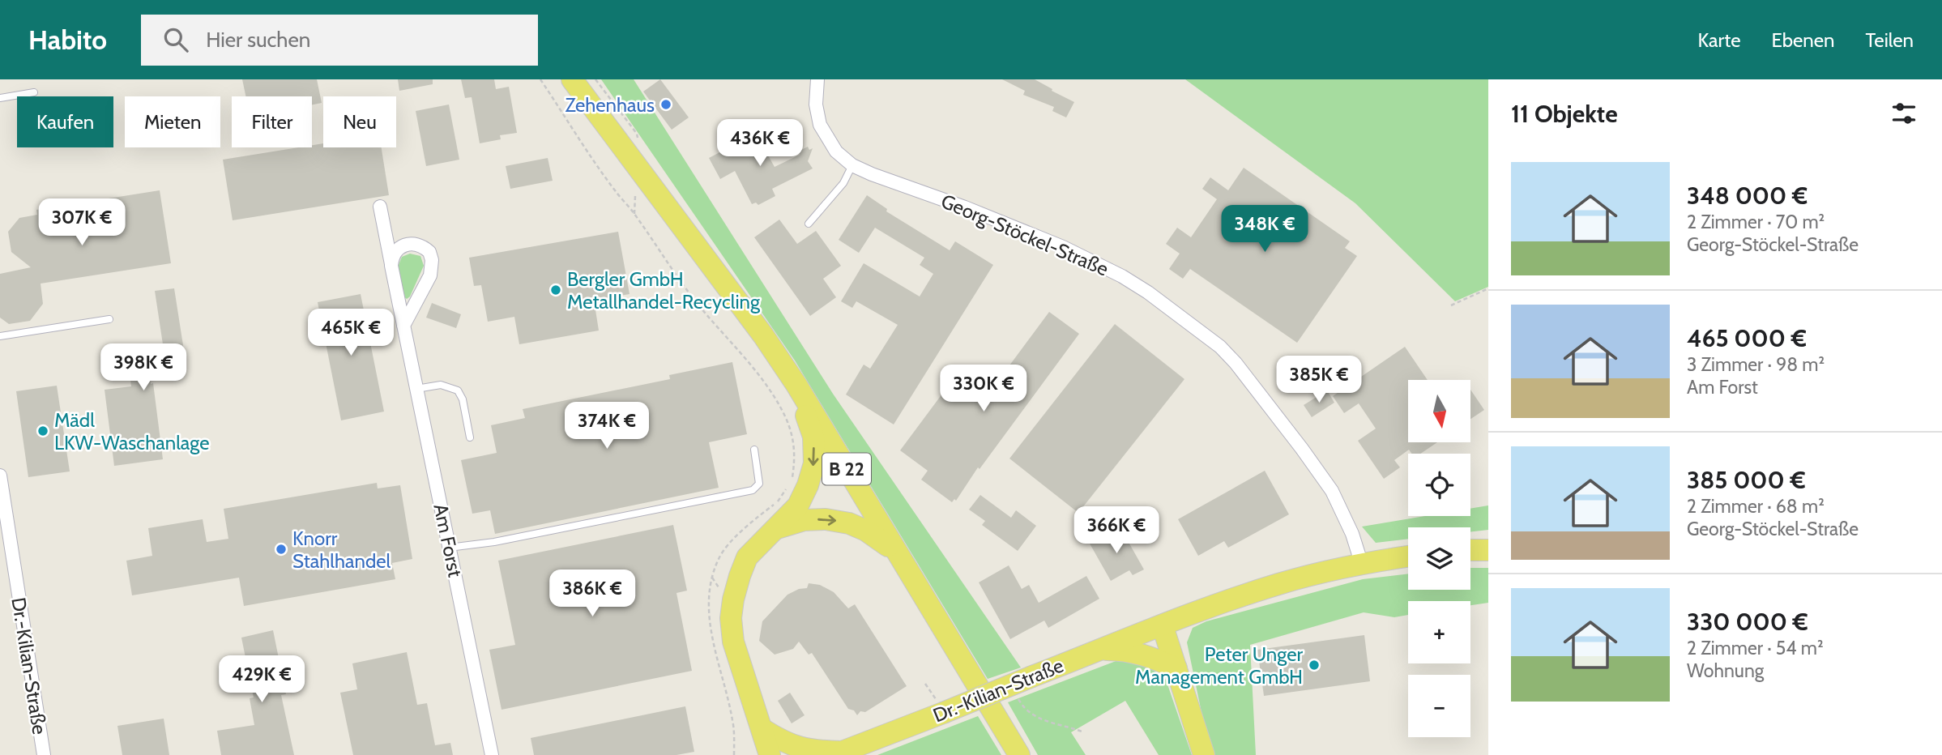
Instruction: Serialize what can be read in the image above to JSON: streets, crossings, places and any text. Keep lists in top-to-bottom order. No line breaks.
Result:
{"streets":{"main road":["B 22","Dr.-Kilian-Straße"],"street":["Georg-Stöckel-Straße","Am Forst"]},"crossings":[["Georg-Stöckel-Straße","Dr.-Kilian-Straße"]],"places":["Zehenhaus","Bergler GmbH Metallhandel-Recycling","Mädl LKW-Waschanlage","Knorr Stahlhandel","Peter Unger Management GmbH"],"north":"bottom","page":{"header":"Habito","search":"Hier suchen","nav":["Karte","Ebenen","Teilen"],"heading":"11 Objekte","chip":["Kaufen","Mieten","Filter","Neu"],"price":["436K €","307K €","348K €","465K €","398K €","385K €","330K €","374K €","366K €","386K €","429K €"],"list":[{"name":"348 000 €","note":"2 Zimmer · 70 m² · Georg-Stöckel-Straße"},{"name":"465 000 €","note":"3 Zimmer · 98 m² · Am Forst"},{"name":"385 000 €","note":"2 Zimmer · 68 m² · Georg-Stöckel-Straße"},{"name":"330 000 €","note":"2 Zimmer · 54 m² · Wohnung"}],"map_buttons":["+","−"]}}
